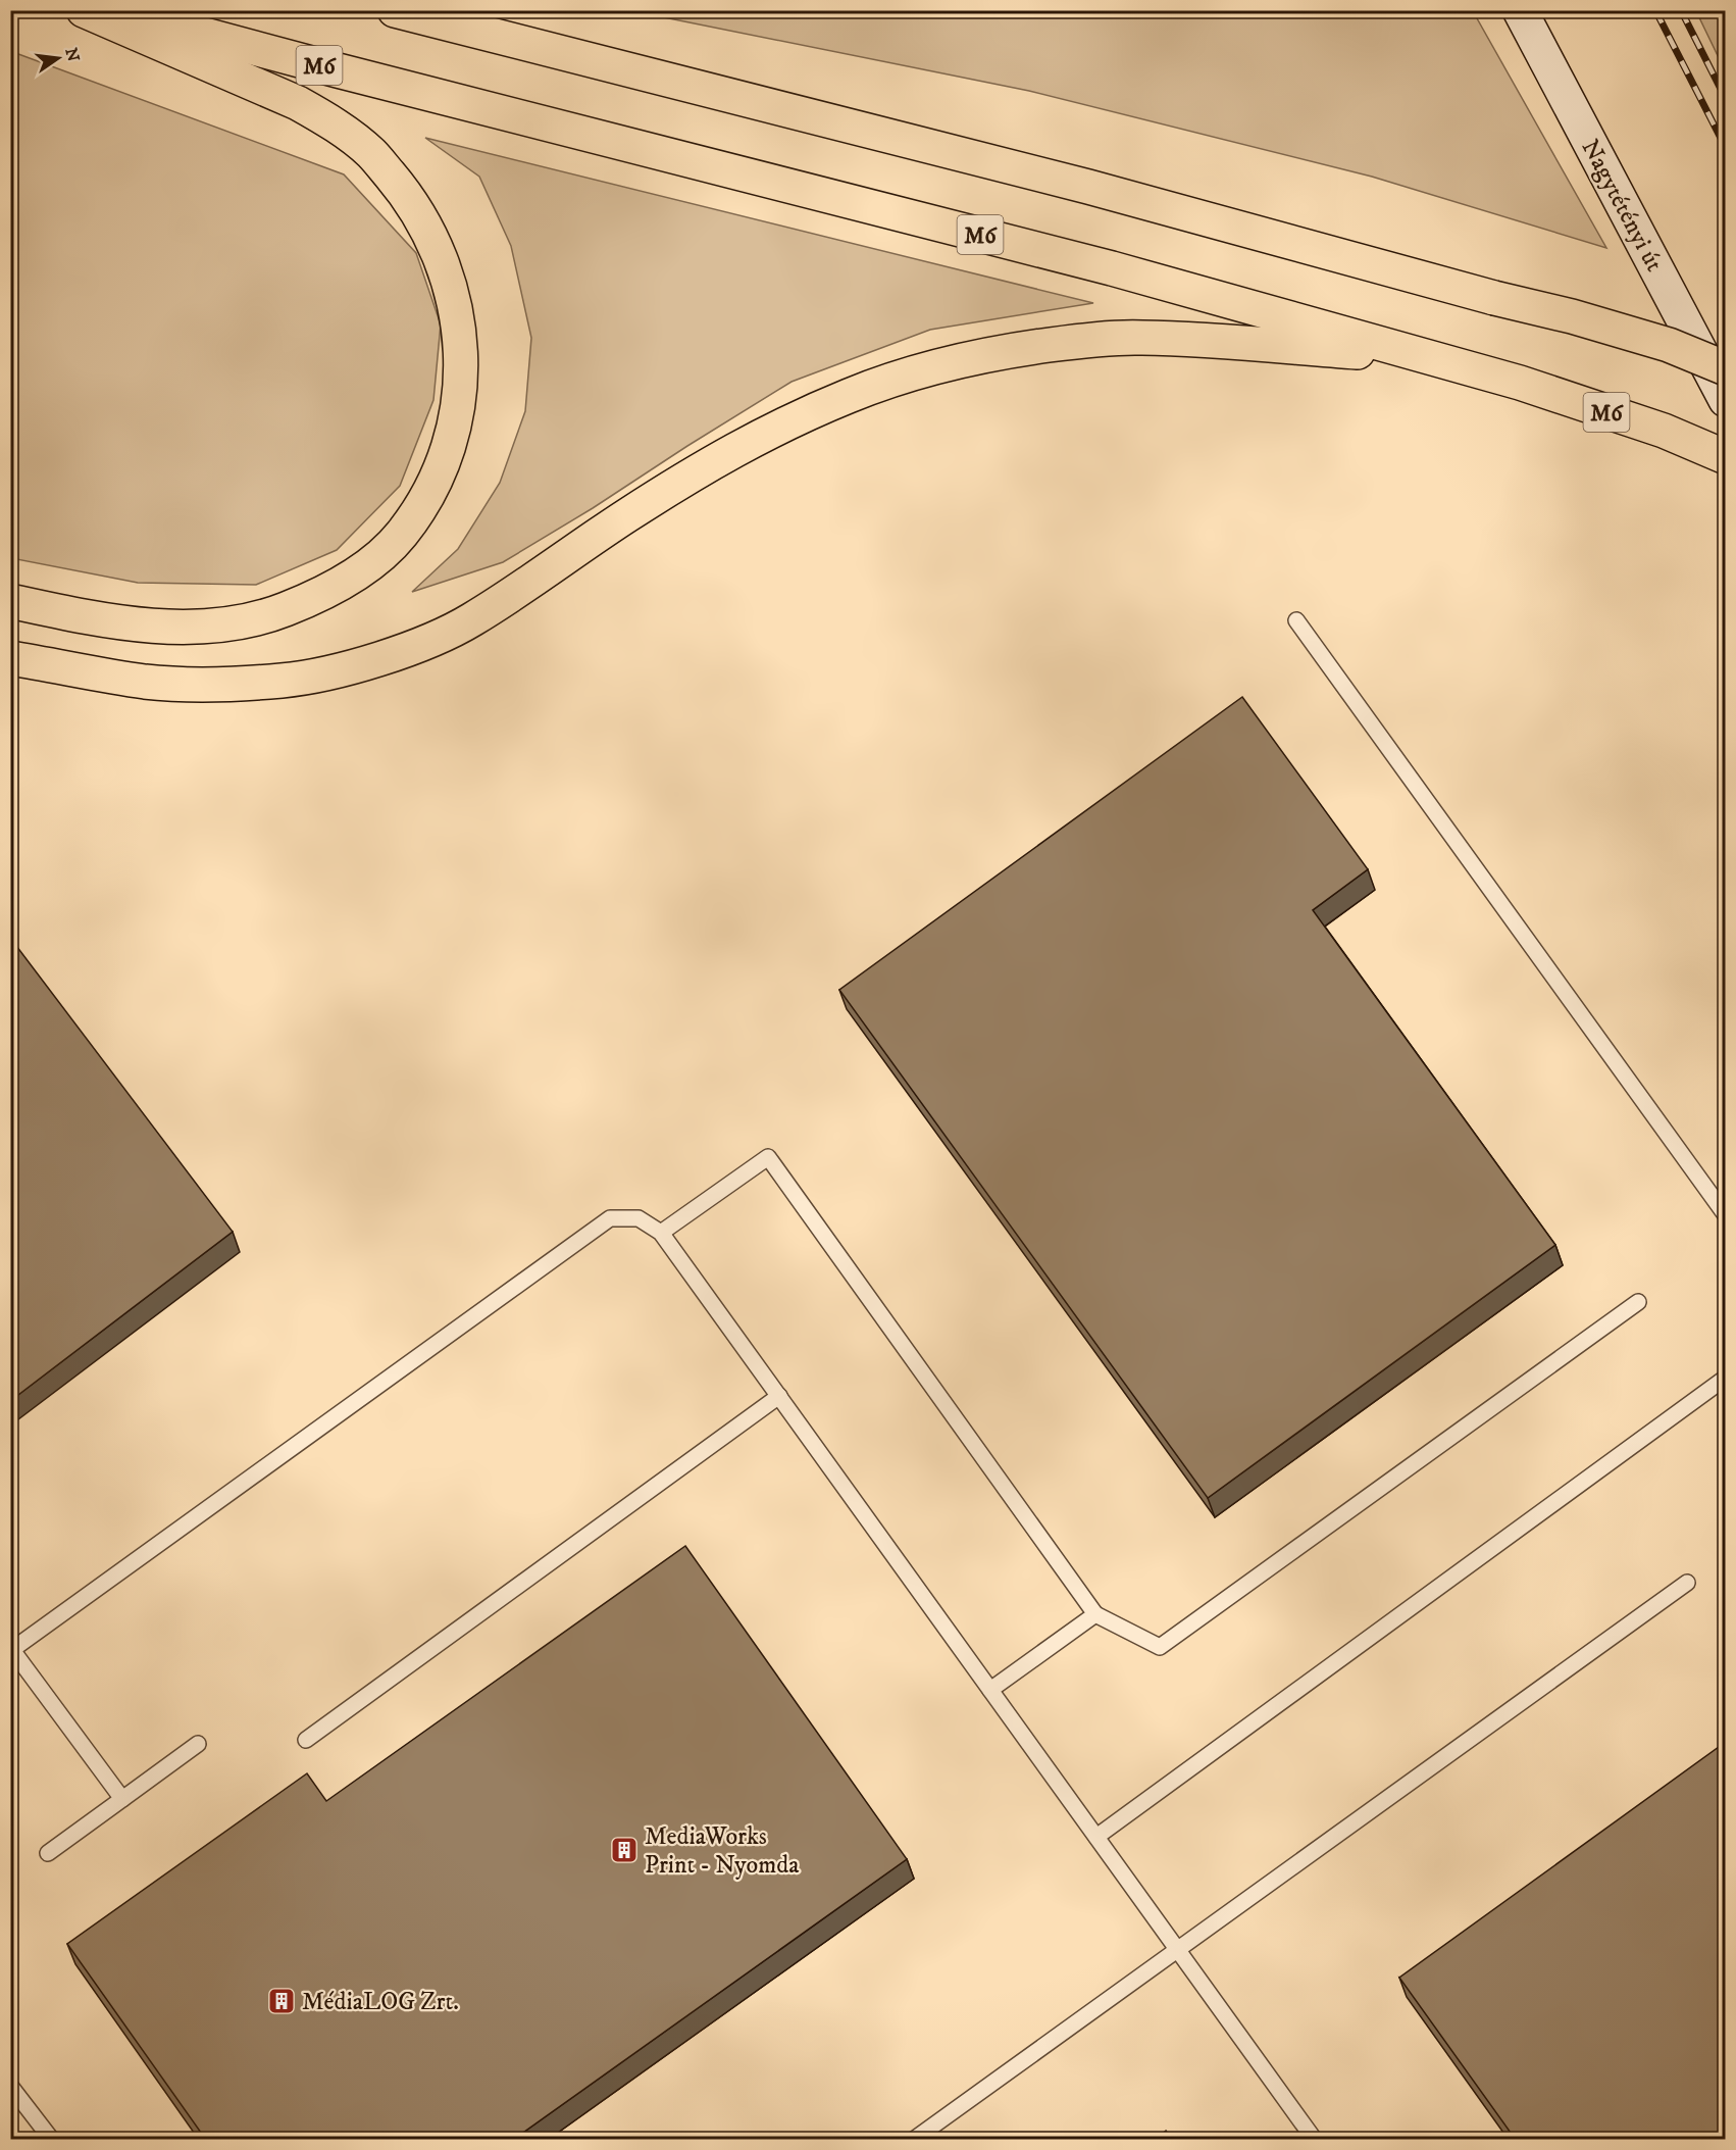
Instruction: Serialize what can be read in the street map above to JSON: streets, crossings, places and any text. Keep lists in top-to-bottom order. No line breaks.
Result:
{"streets":{"highway":["M6"],"main road":["Nagytétényi út"]},"places":{"building":["MediaWorks Print - Nyomda","MédiaLOG Zrt."]},"north":"right"}
